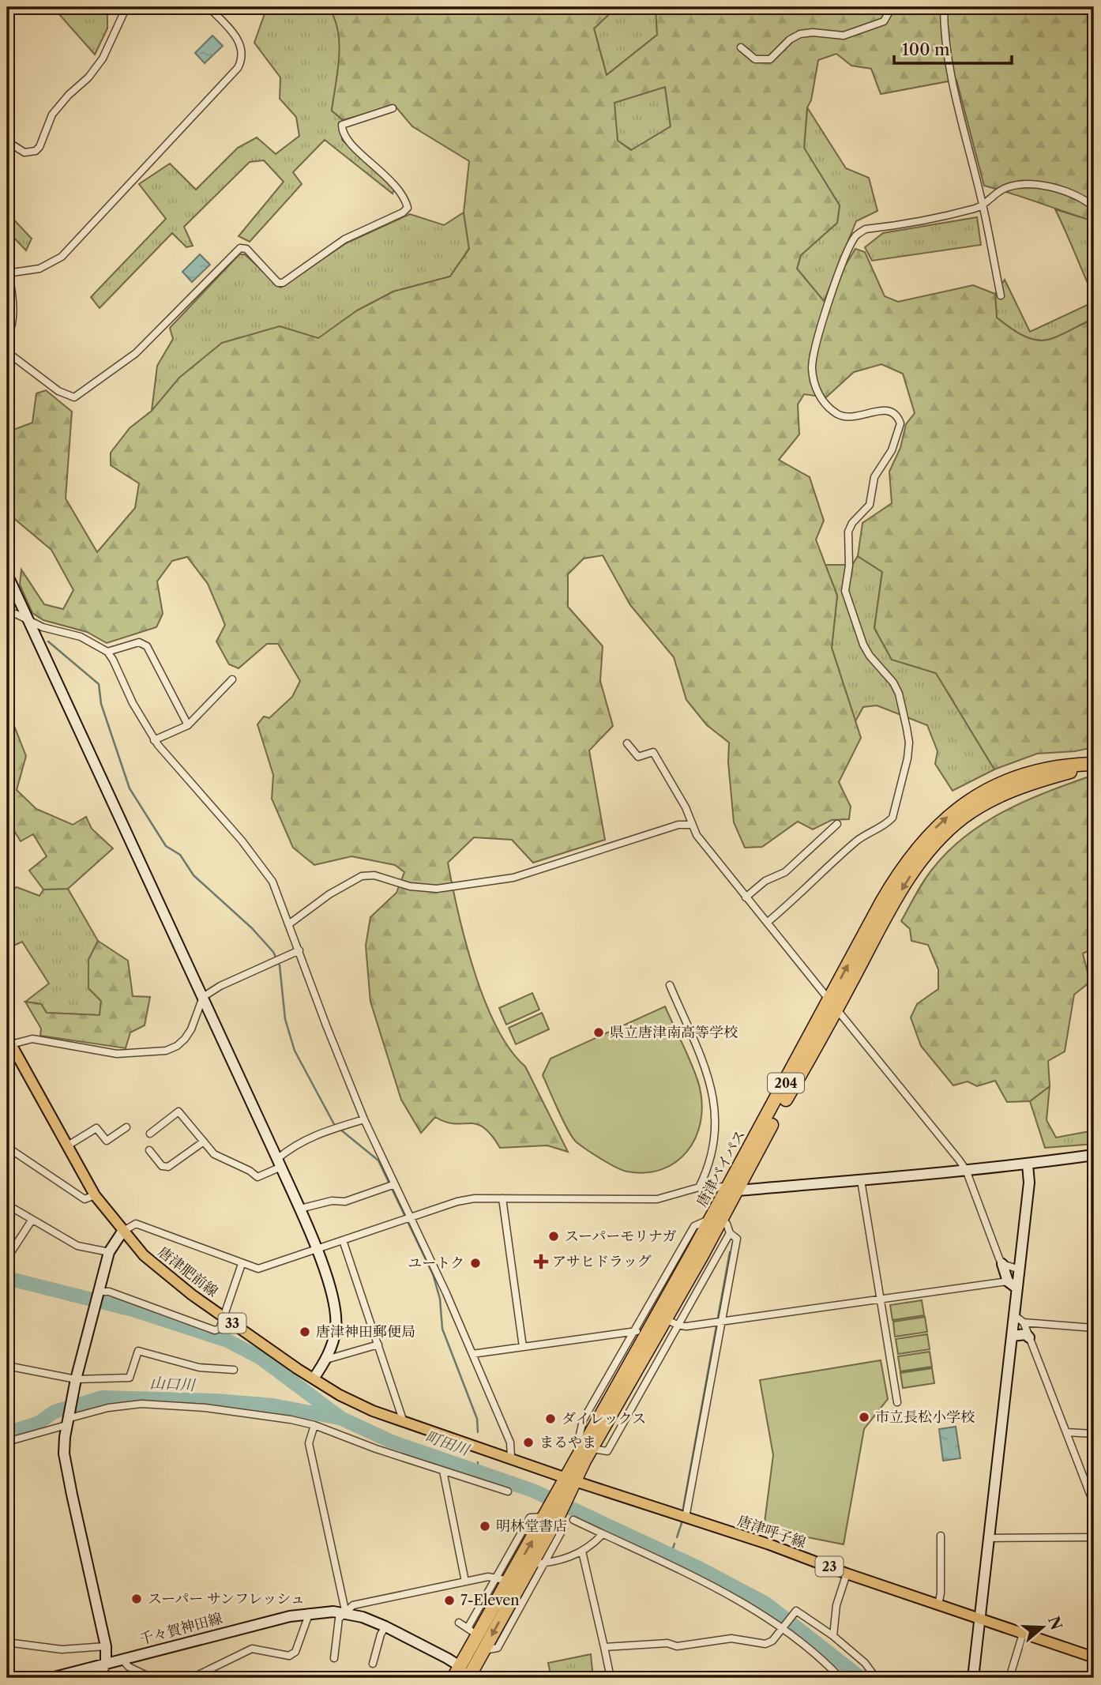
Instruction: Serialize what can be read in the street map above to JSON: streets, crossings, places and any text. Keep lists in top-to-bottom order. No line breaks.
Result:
{"streets":{"highway":["204","唐津バイパス"],"main road":["唐津肥前線","33","唐津呼子線","23"],"street":["千々賀神田線"]},"crossings":[["唐津バイパス","唐津肥前線"],["唐津バイパス","唐津呼子線"],["唐津バイパス","千々賀神田線"],["唐津肥前線","唐津呼子線"]],"water":["山口川","町田川"],"places":{"other":["県立唐津南高等学校","スーパーモリナガ","ユートク","唐津神田郵便局","市立長松小学校","ダイレックス","まるやま","明林堂書店","スーパー サンフレッシュ","7-Eleven"],"health":["アサヒドラッグ"]},"scale_bar":"100 m","north":"right"}
